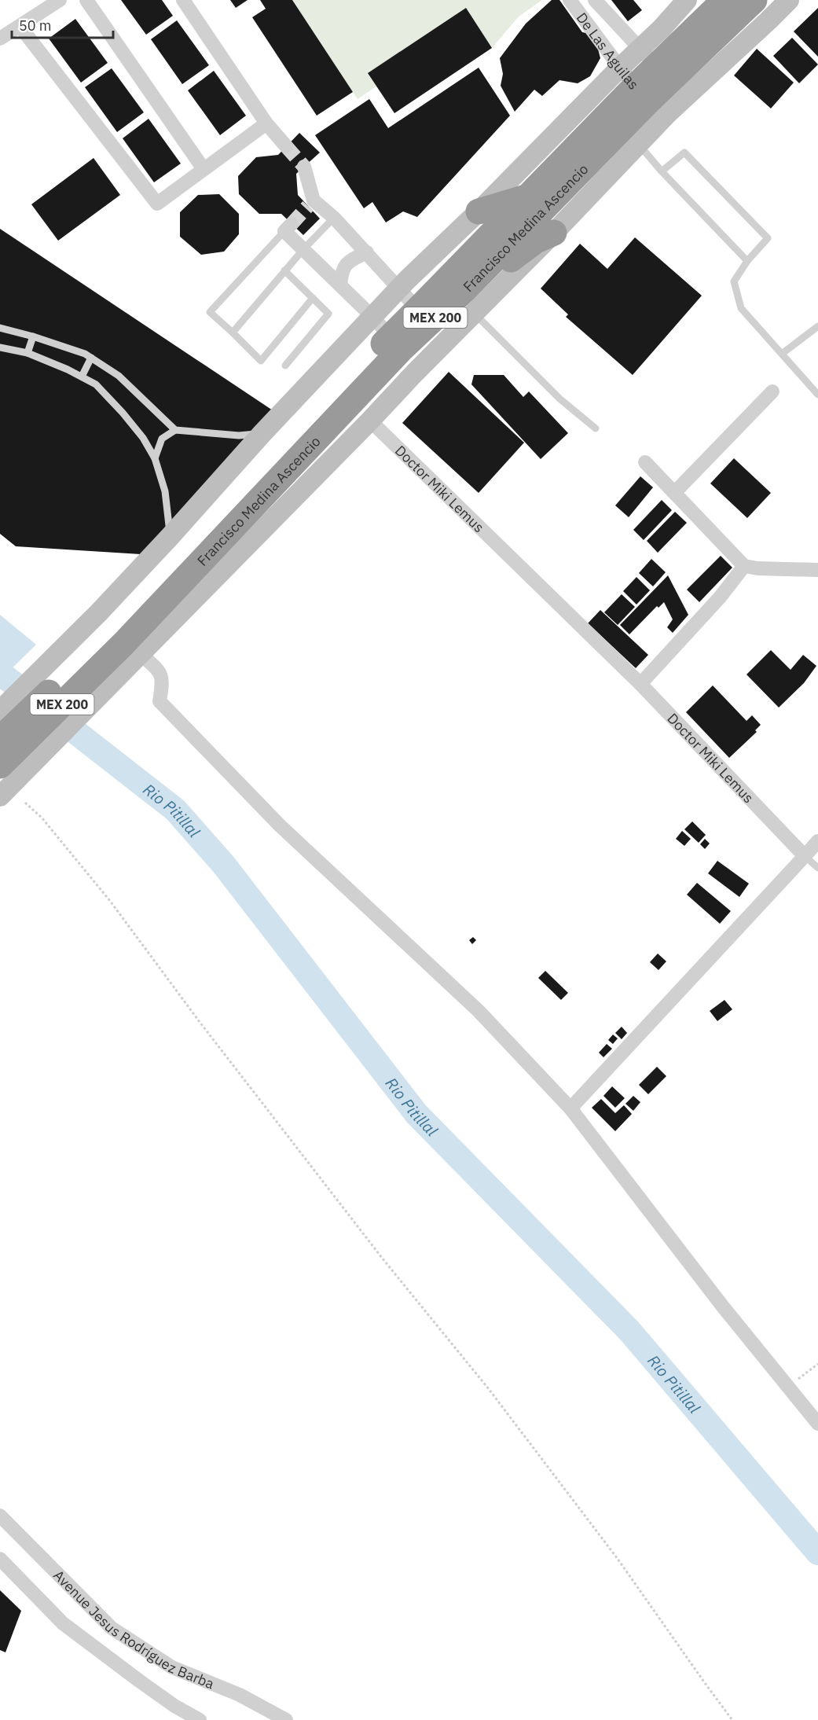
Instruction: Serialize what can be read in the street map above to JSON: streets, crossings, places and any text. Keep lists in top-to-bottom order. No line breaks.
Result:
{"streets":{"highway":["Francisco Medina Ascencio","MEX 200"],"street":["De Las Aguilas","Doctor Miki Lemus","Avenue Jesus Rodríguez Barba"]},"crossings":[["De Las Aguilas","Francisco Medina Ascencio"],["Francisco Medina Ascencio","MEX 200"]],"water":["Rio Pitillal"],"scale_bar":"50 m"}
